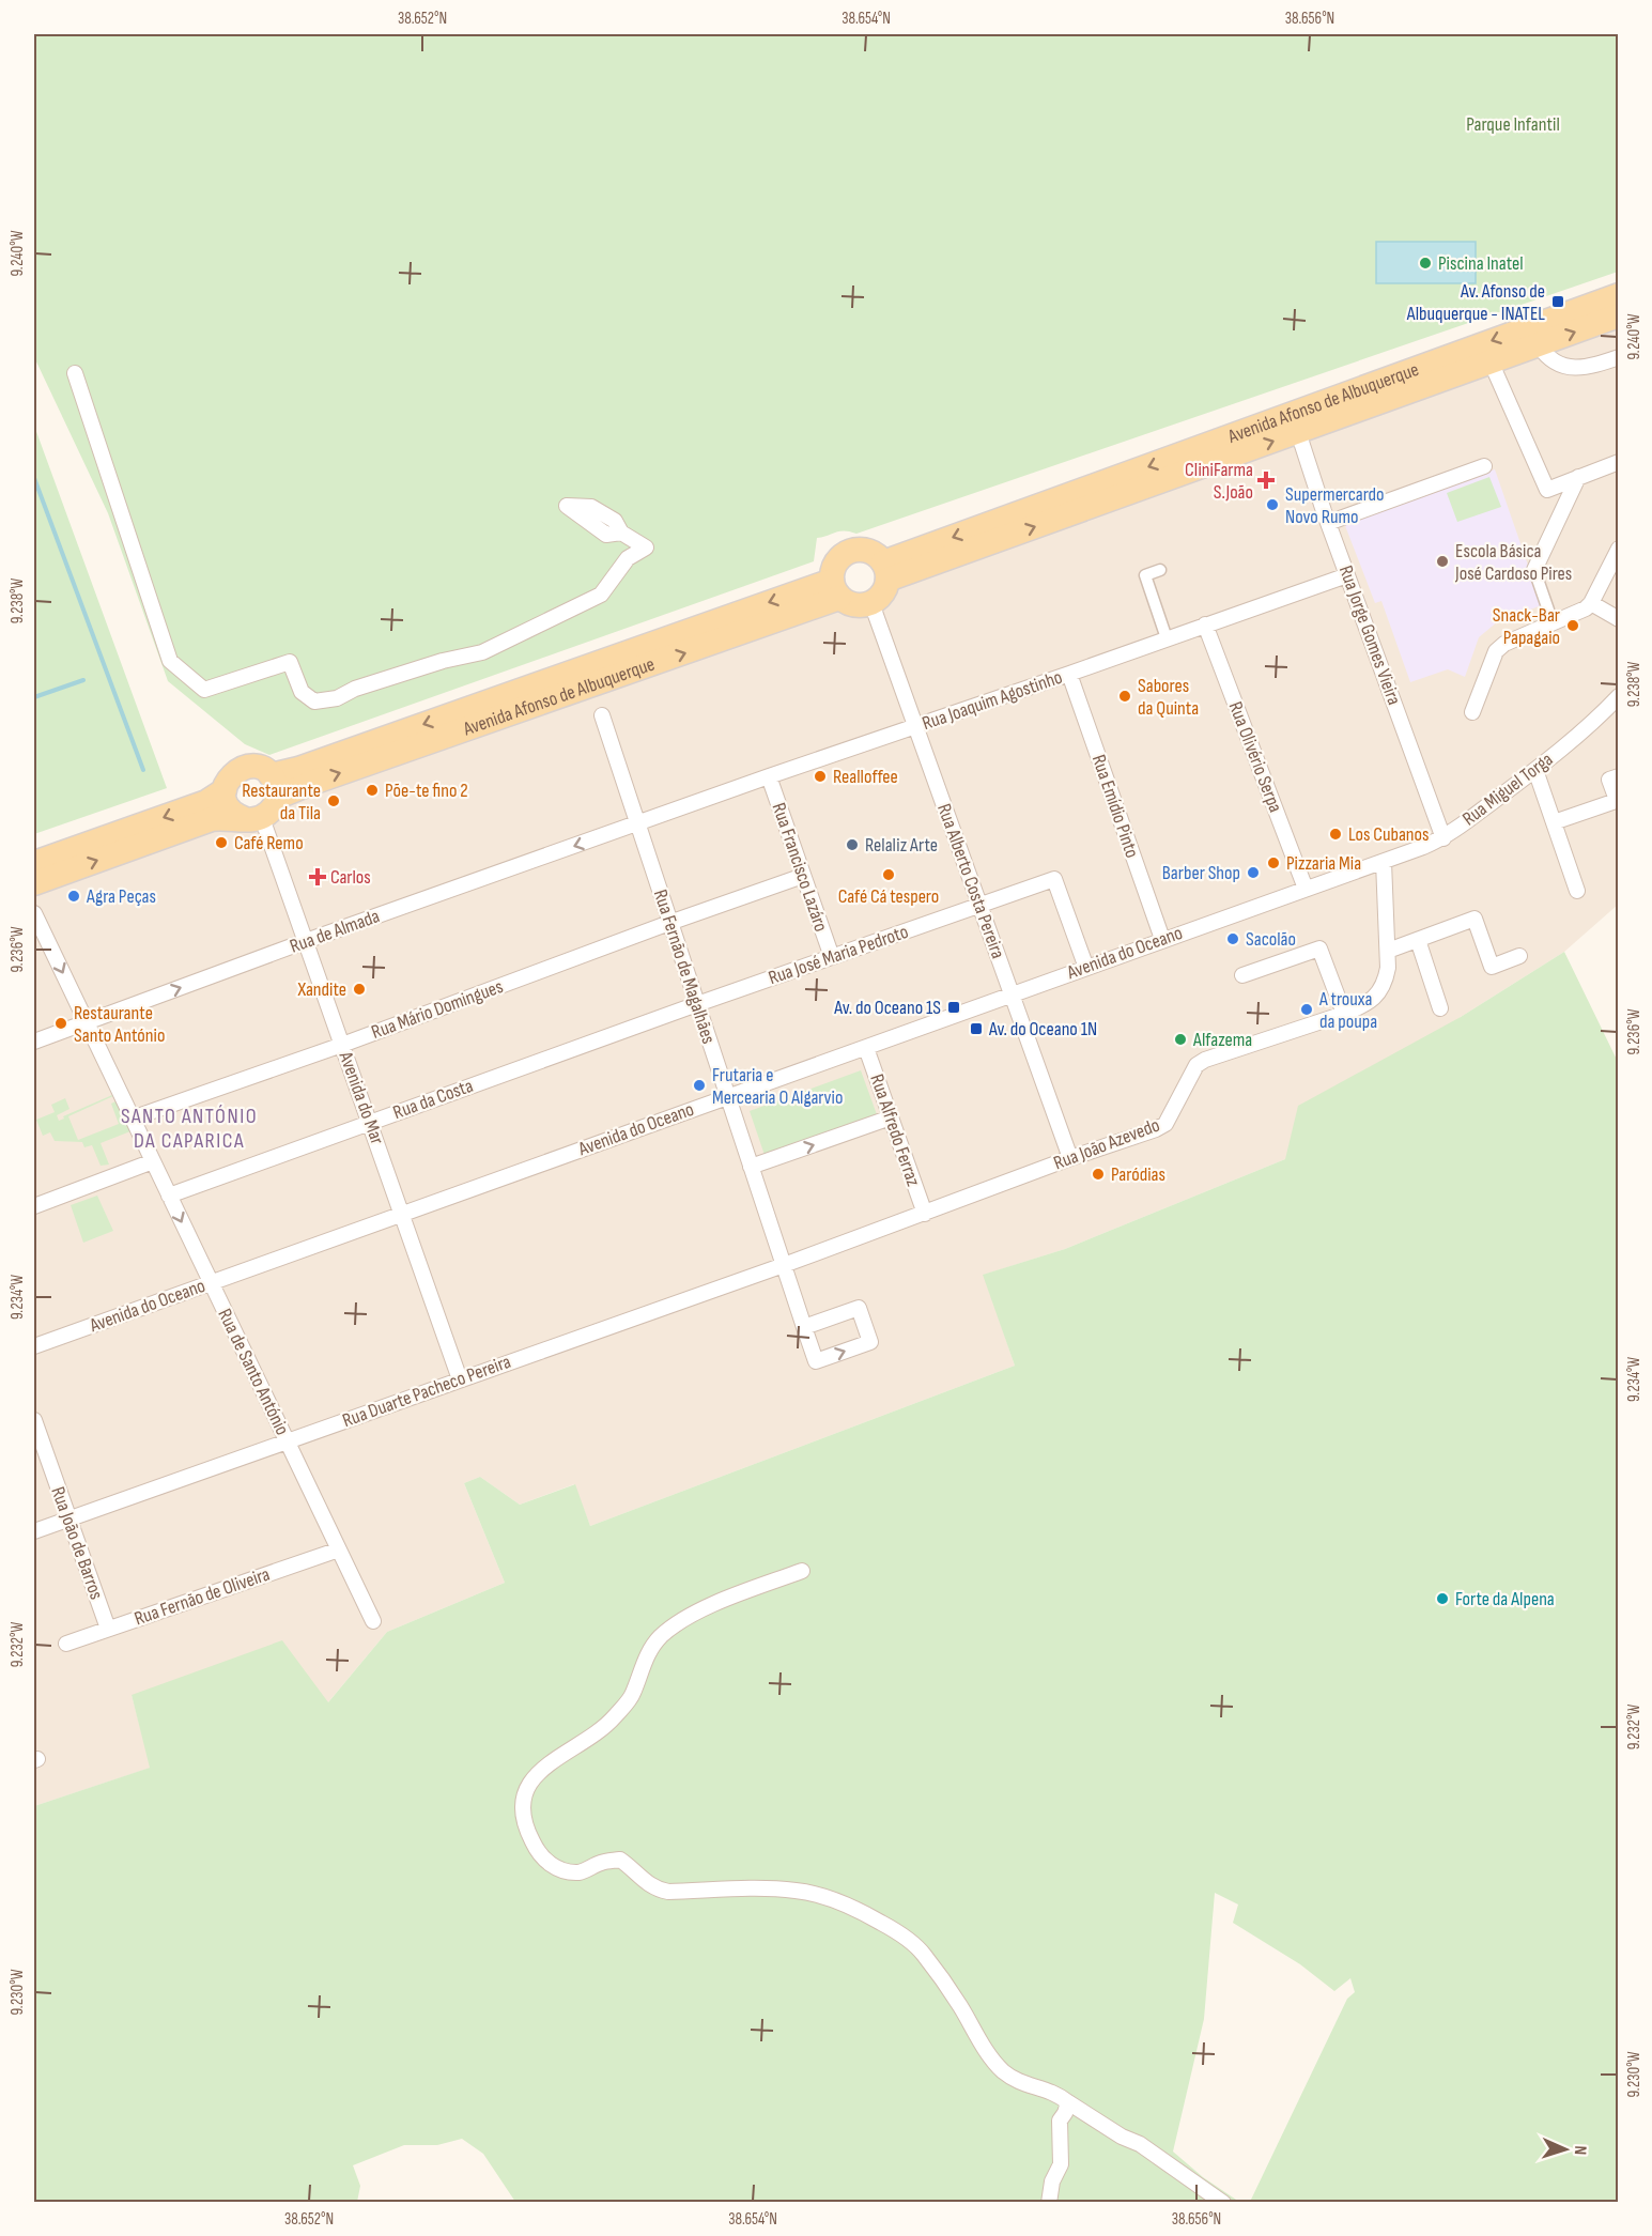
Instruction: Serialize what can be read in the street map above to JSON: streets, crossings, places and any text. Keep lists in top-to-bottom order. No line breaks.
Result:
{"streets":{"main road":["Avenida Afonso de Albuquerque"],"street":["Rua Jorge Gomes Vieira","Rua Joaquim Agostinho","Rua Olivério Serpa","Rua Miguel Torga","Rua Emídio Pinto","Rua Francisco Lazáro","Rua Alberto Costa Pereira","Rua de Almada","Avenida do Oceano","Rua José Maria Pedroto","Rua Fernão de Magalhães","Rua Mário Domingues","Avenida do Mar","Rua da Costa","Rua Alfredo Ferraz","Rua João Azevedo","Rua de Santo António","Rua Duarte Pacheco Pereira","Rua João de Barros","Rua Fernão de Oliveira"]},"crossings":[["Avenida Afonso de Albuquerque","Rua Jorge Gomes Vieira"],["Avenida Afonso de Albuquerque","Rua Alberto Costa Pereira"],["Avenida Afonso de Albuquerque","Avenida do Mar"],["Rua Jorge Gomes Vieira","Rua Joaquim Agostinho"],["Rua Jorge Gomes Vieira","Rua Miguel Torga"],["Rua Joaquim Agostinho","Rua Olivério Serpa"],["Rua Joaquim Agostinho","Rua Emídio Pinto"],["Rua Joaquim Agostinho","Rua Francisco Lazáro"],["Rua Joaquim Agostinho","Rua Alberto Costa Pereira"],["Rua Joaquim Agostinho","Rua de Almada"],["Rua Joaquim Agostinho","Rua Fernão de Magalhães"],["Rua Olivério Serpa","Avenida do Oceano"],["Rua Miguel Torga","Avenida do Oceano"],["Rua Miguel Torga","Rua João Azevedo"],["Rua Emídio Pinto","Avenida do Oceano"],["Rua Francisco Lazáro","Rua José Maria Pedroto"],["Rua Francisco Lazáro","Rua Mário Domingues"],["Rua Alberto Costa Pereira","Avenida do Oceano"],["Rua Alberto Costa Pereira","Rua José Maria Pedroto"],["Rua Alberto Costa Pereira","Rua João Azevedo"],["Rua de Almada","Rua Fernão de Magalhães"],["Rua de Almada","Avenida do Mar"],["Rua de Almada","Rua de Santo António"],["Avenida do Oceano","Rua José Maria Pedroto"],["Avenida do Oceano","Rua Fernão de Magalhães"],["Avenida do Oceano","Avenida do Mar"],["Avenida do Oceano","Rua Alfredo Ferraz"],["Avenida do Oceano","Rua João Azevedo"],["Avenida do Oceano","Rua de Santo António"],["Rua José Maria Pedroto","Rua Fernão de Magalhães"],["Rua José Maria Pedroto","Rua da Costa"],["Rua Fernão de Magalhães","Rua Mário Domingues"],["Rua Fernão de Magalhães","Rua da Costa"],["Rua Fernão de Magalhães","Rua João Azevedo"],["Rua Fernão de Magalhães","Rua Duarte Pacheco Pereira"],["Rua Mário Domingues","Avenida do Mar"],["Rua Mário Domingues","Rua de Santo António"],["Avenida do Mar","Rua da Costa"],["Avenida do Mar","Rua Duarte Pacheco Pereira"],["Rua da Costa","Rua de Santo António"],["Rua Alfredo Ferraz","Rua João Azevedo"],["Rua João Azevedo","Rua Duarte Pacheco Pereira"],["Rua de Santo António","Rua Duarte Pacheco Pereira"],["Rua de Santo António","Rua Fernão de Oliveira"],["Rua Duarte Pacheco Pereira","Rua João de Barros"],["Rua João de Barros","Rua Fernão de Oliveira"]],"districts":["SANTO ANTÓNIO DA CAPARICA"],"parks":["Parque Infantil"],"places":{"other":["Piscina Inatel","Supermercardo Novo Rumo","Escola Básica José Cardoso Pires","Snack-Bar Papagaio","Sabores da Quinta","Realloffee","Põe-te fino 2","Restaurante da Tila","Los Cubanos","Café Remo","Relaliz Arte","Pizzaria Mia","Barber Shop","Café Cá tespero","Agra Peças","Sacolão","Xandite","A trouxa da poupa","Restaurante Santo António","Alfazema","Frutaria e Mercearia O Algarvio","Paródias","Forte da Alpena"],"transit":["Av. Afonso de Albuquerque - INATEL","Av. do Oceano 1S","Av. do Oceano 1N"],"health":["CliniFarma S.João","Carlos"]},"north":"right","coordinates":["38.652°N","38.654°N","38.656°N","9.240°W","9.238°W","9.236°W","9.234°W","9.232°W","9.230°W"]}
